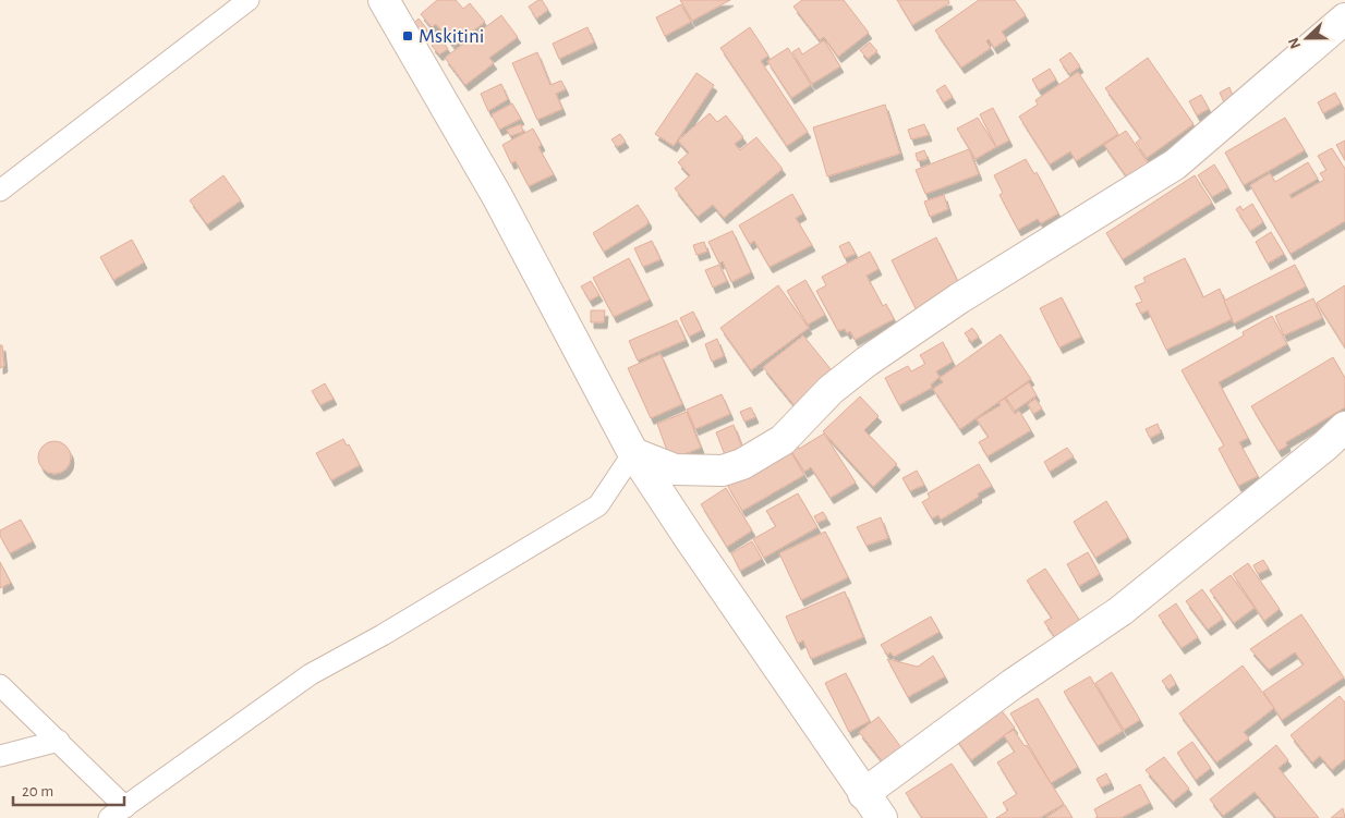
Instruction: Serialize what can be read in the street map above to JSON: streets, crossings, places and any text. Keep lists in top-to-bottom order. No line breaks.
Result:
{"places":{"transit":["Mskitini"]},"scale_bar":"20 m","north":"left"}
